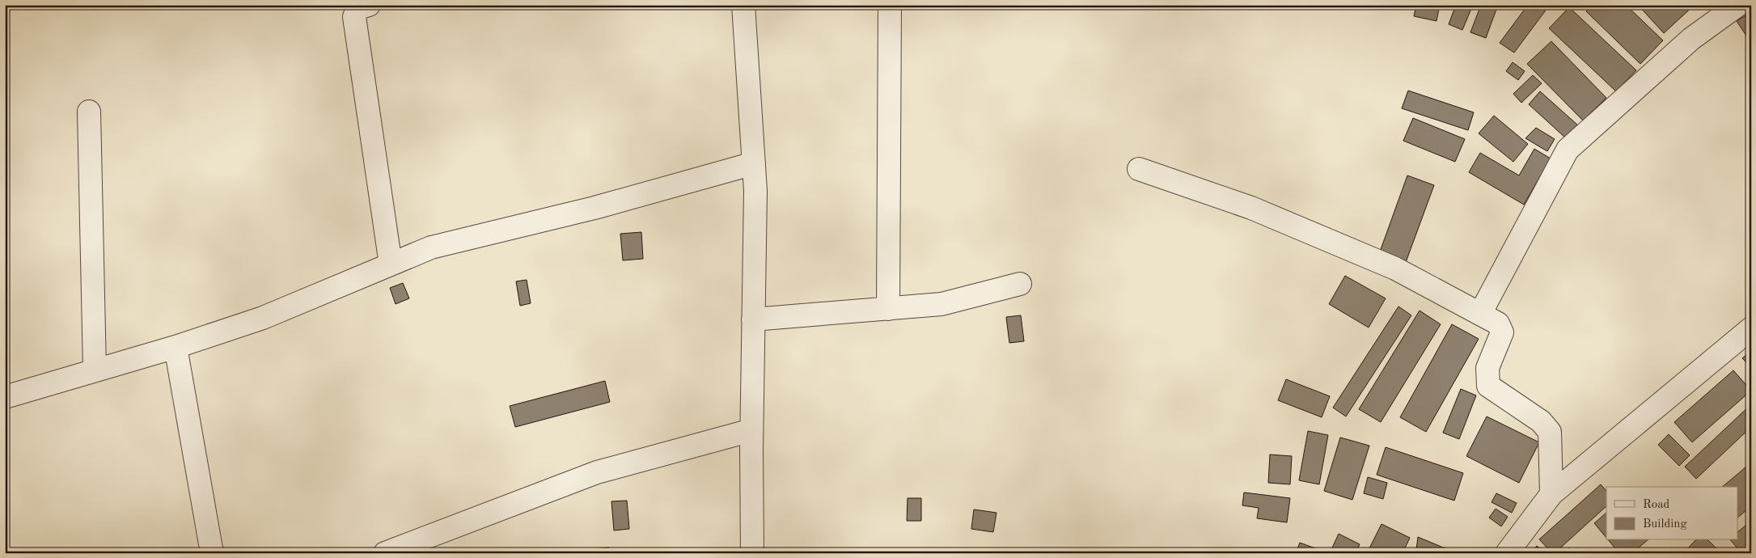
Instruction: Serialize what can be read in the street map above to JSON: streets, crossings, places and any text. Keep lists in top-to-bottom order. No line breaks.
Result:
{"legend":["Road","Building"]}
